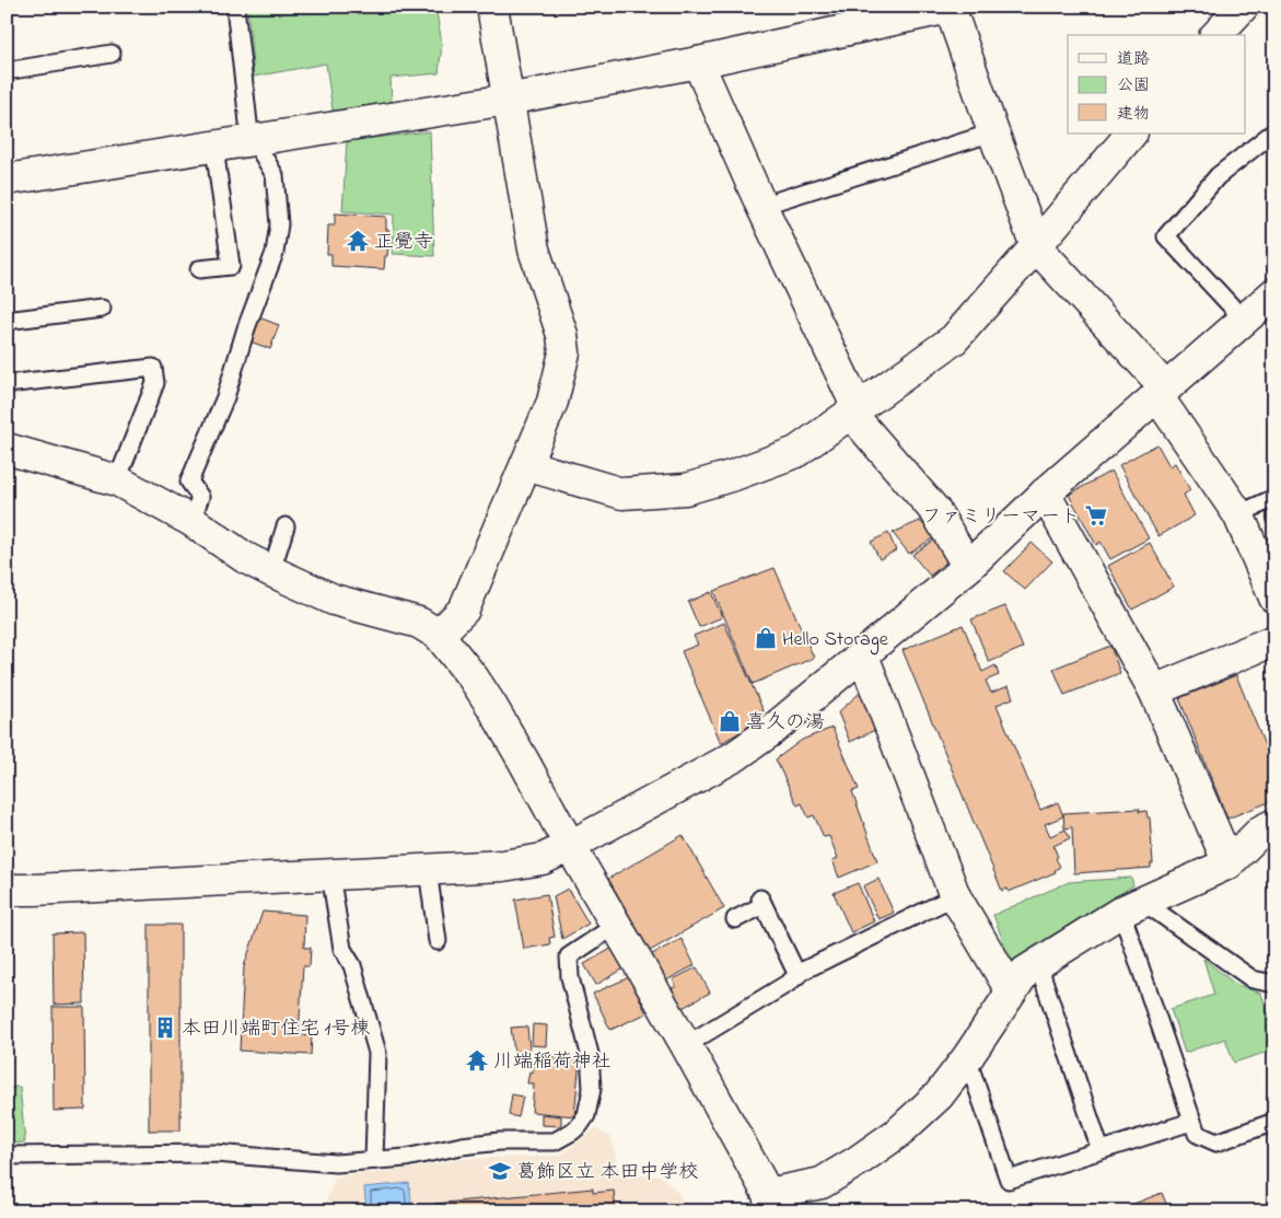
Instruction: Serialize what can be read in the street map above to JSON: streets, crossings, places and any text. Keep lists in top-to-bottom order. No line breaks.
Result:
{"places":{"temple":["正覺寺","川端稲荷神社"],"supermarket":["ファミリーマート"],"shop":["Hello Storage","喜久の湯"],"building":["本田川端町住宅 1号棟"],"school or university":["葛飾区立 本田中学校"]},"legend":["道路","公園","建物"]}
